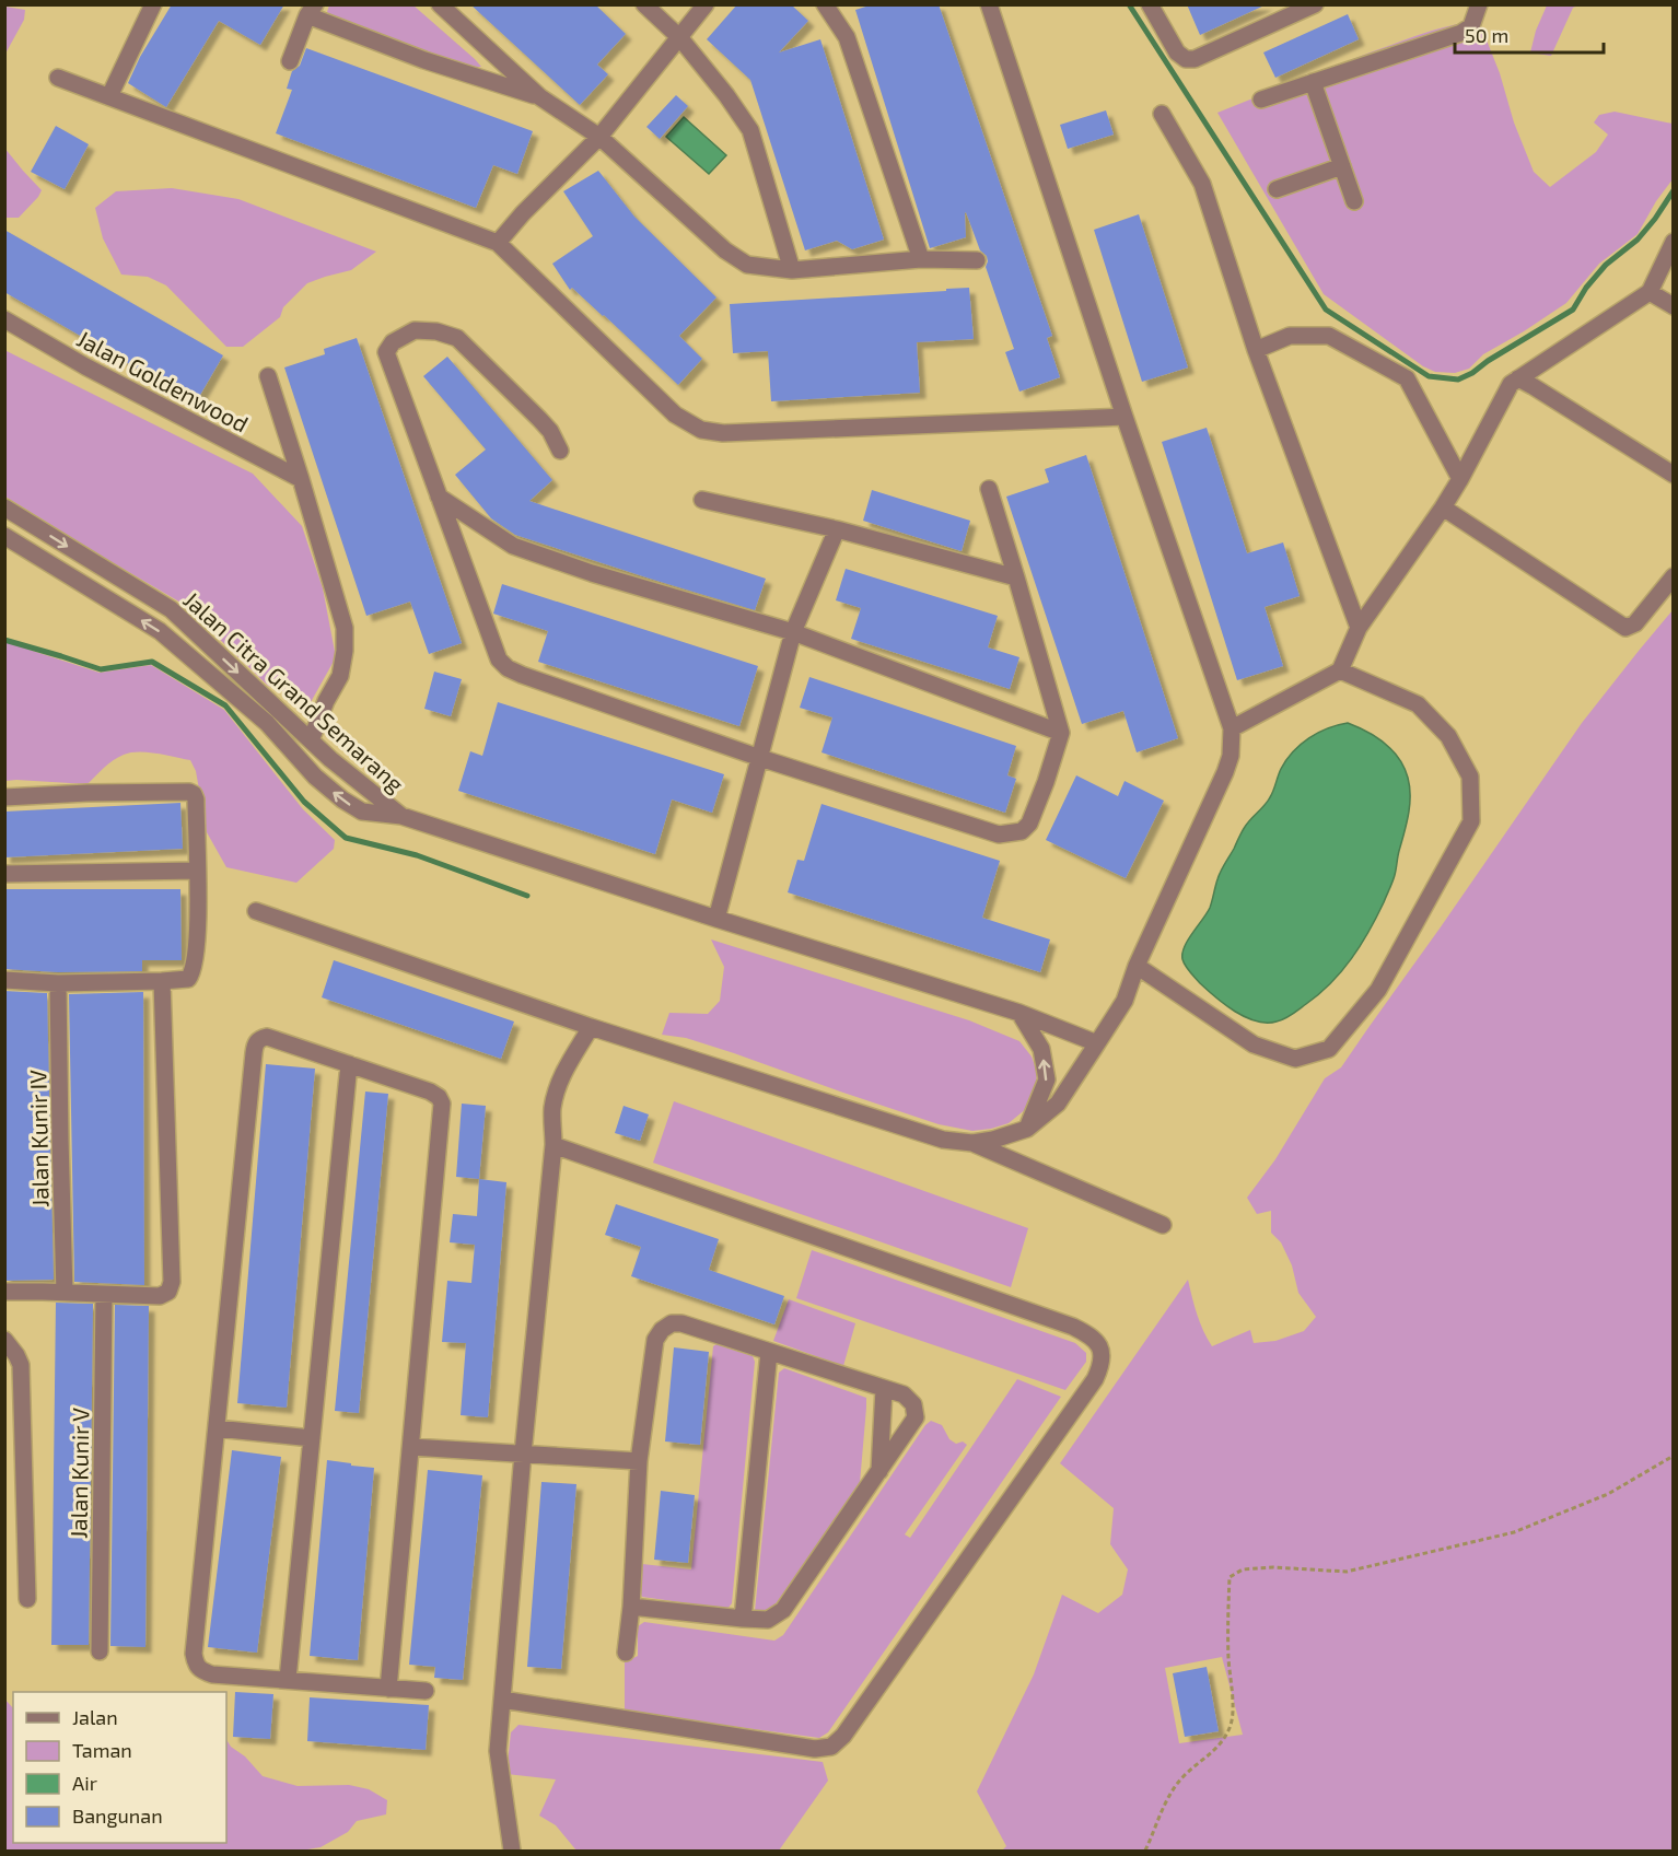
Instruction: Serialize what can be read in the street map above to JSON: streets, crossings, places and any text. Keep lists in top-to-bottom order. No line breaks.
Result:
{"streets":{"street":["Jalan Goldenwood","Jalan Citra Grand Semarang","Jalan Kunir IV","Jalan Kunir V"]},"crossings":[["Jalan Goldenwood","Jalan Citra Grand Semarang"]],"legend":["Jalan","Taman","Air","Bangunan"],"scale_bar":"50 m"}
